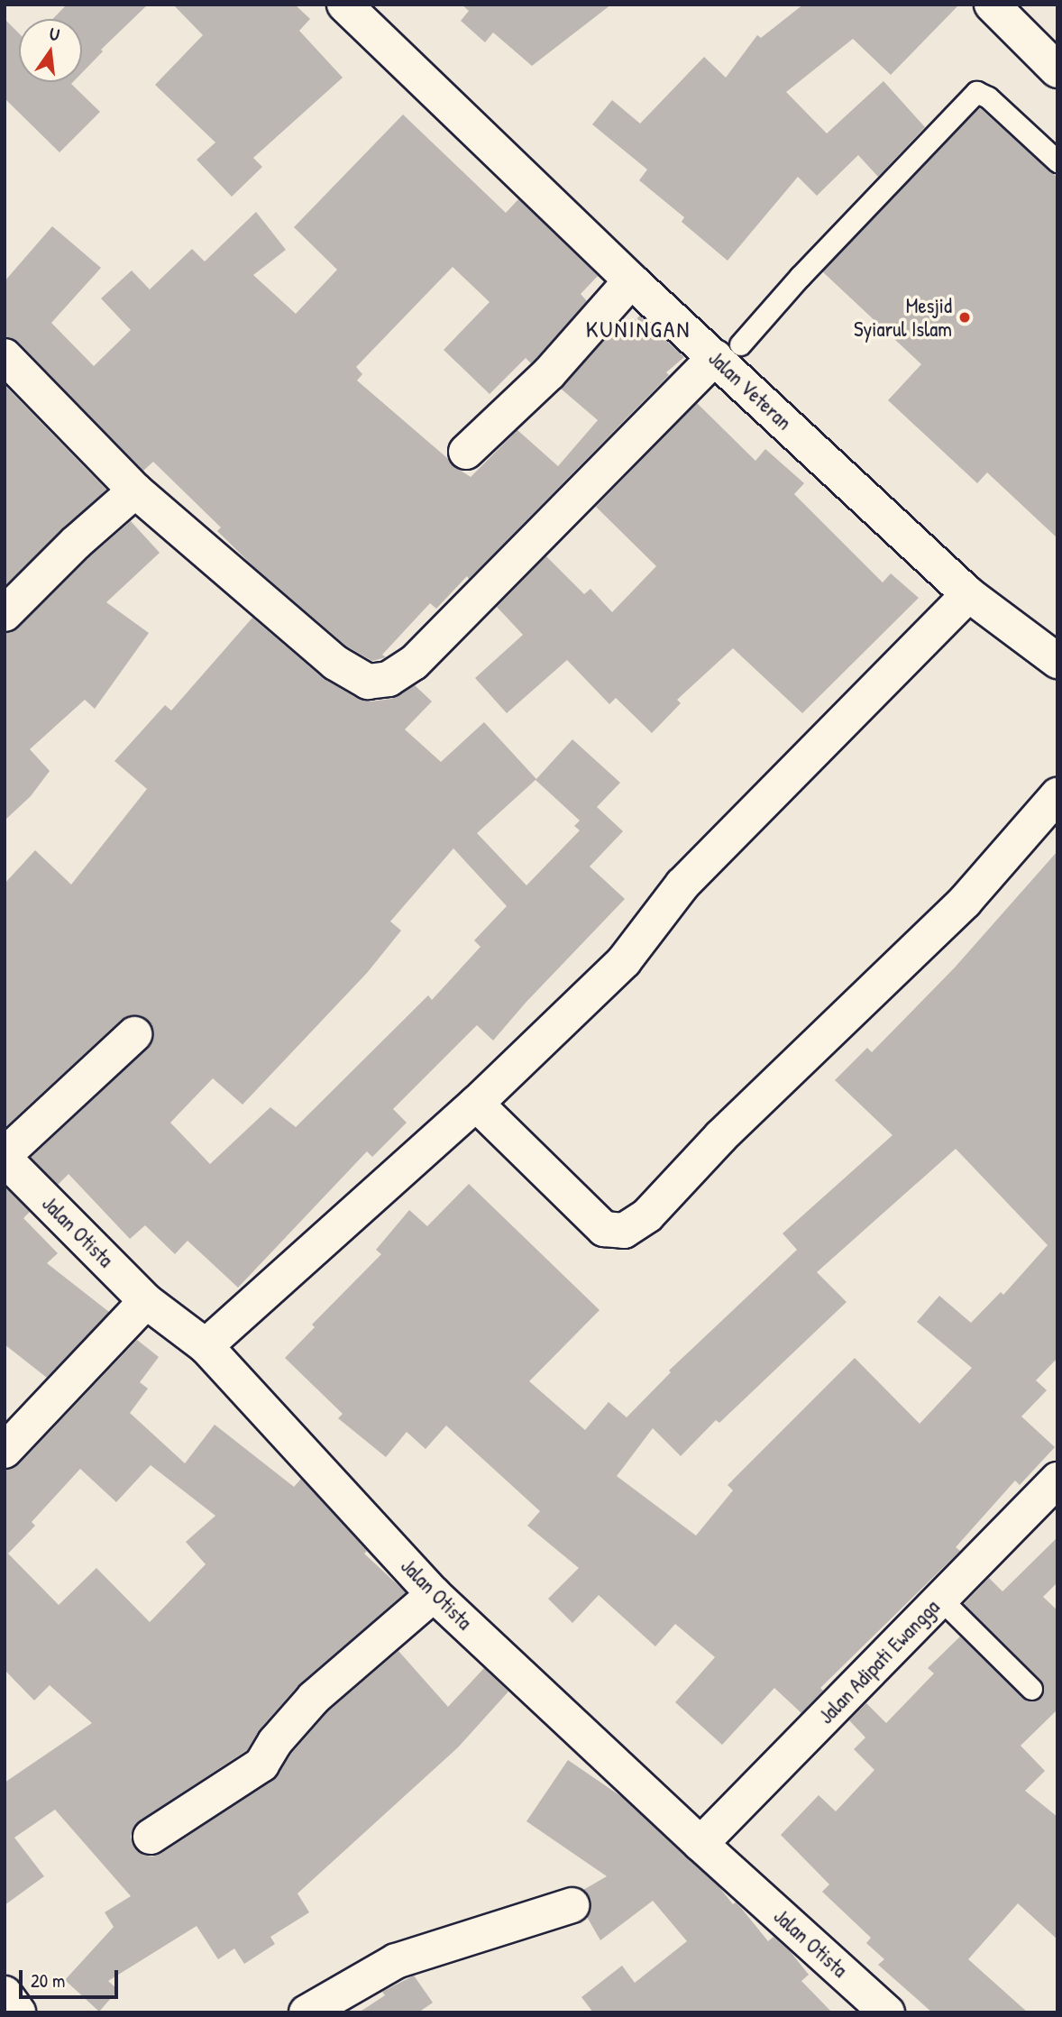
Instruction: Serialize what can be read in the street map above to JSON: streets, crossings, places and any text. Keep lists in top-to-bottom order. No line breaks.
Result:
{"streets":{"street":["Jalan Veteran","Jalan Otista","Jalan Adipati Ewangga"]},"crossings":[["Jalan Otista","Jalan Adipati Ewangga"]],"districts":["KUNINGAN"],"places":["Mesjid Syiarul Islam"],"scale_bar":"20 m","north":"top"}
